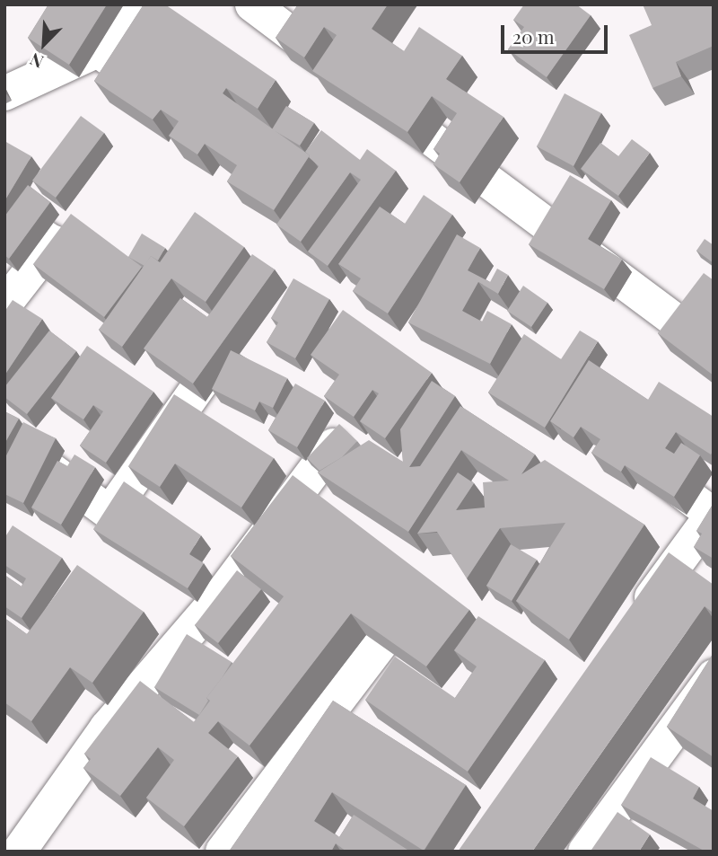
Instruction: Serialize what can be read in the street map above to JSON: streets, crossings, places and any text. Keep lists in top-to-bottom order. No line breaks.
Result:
{"scale_bar":"20 m","north":"bottom left"}
